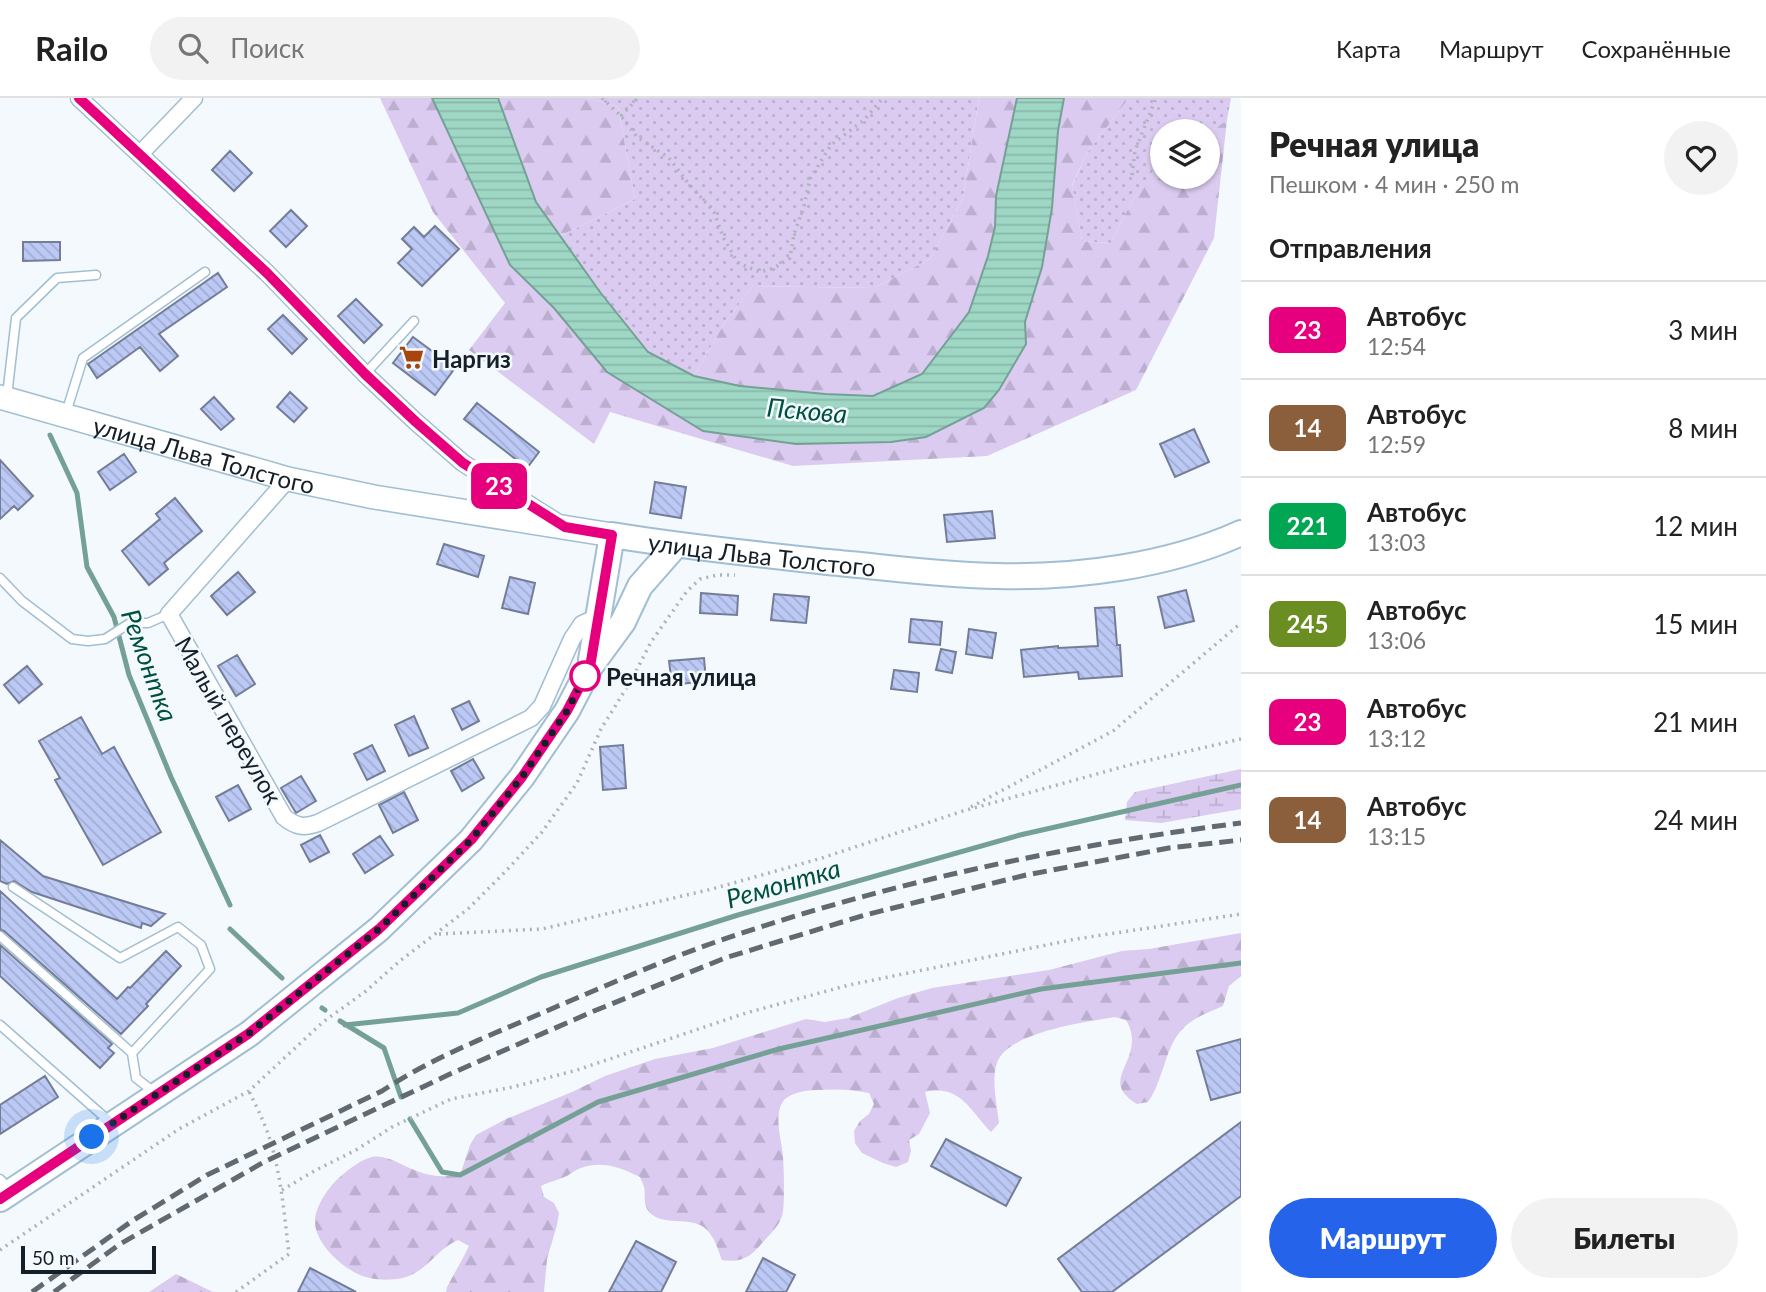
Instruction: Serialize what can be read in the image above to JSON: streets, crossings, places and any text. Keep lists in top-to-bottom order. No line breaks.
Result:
{"streets":{"main road":["улица Льва Толстого"],"street":["Малый переулок"]},"crossings":[["улица Льва Толстого","Малый переулок"]],"water":["Пскова","Ремонтка"],"places":{"supermarket":["Наргиз"],"other":["Речная улица"]},"lines":["bus line 23"],"scale_bar":"50 m","page":{"header":"Railo","search":"Поиск","nav":["Карта","Маршрут","Сохранённые"],"on_map":"23","heading":[["Речная улица","Пешком · 4 мин · 250 m"],"Отправления"],"list":[{"mark":"23","name":"Автобус","note":"12:54","value":"3 мин"},{"mark":"14","name":"Автобус","note":"12:59","value":"8 мин"},{"mark":"221","name":"Автобус","note":"13:03","value":"12 мин"},{"mark":"245","name":"Автобус","note":"13:06","value":"15 мин"},{"mark":"23","name":"Автобус","note":"13:12","value":"21 мин"},{"mark":"14","name":"Автобус","note":"13:15","value":"24 мин"}],"buttons":["Маршрут","Билеты"],"scale":"50 m"}}
